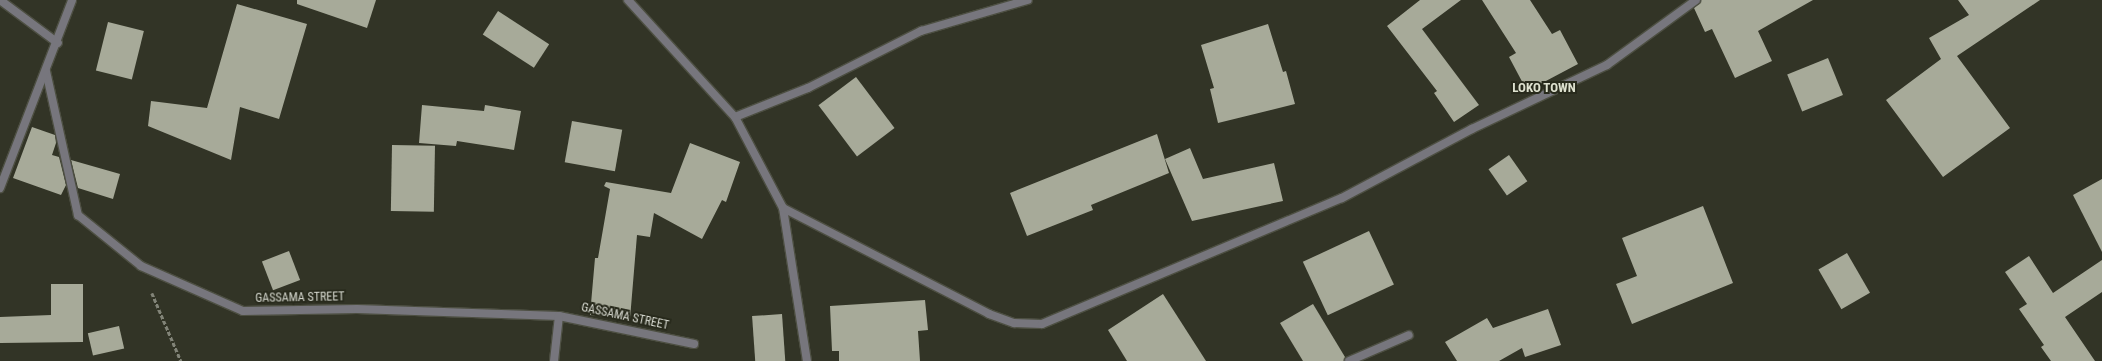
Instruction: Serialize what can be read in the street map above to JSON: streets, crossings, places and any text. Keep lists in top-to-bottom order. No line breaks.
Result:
{"streets":{"street":["GASSAMA STREET"]},"districts":["LOKO TOWN"]}
